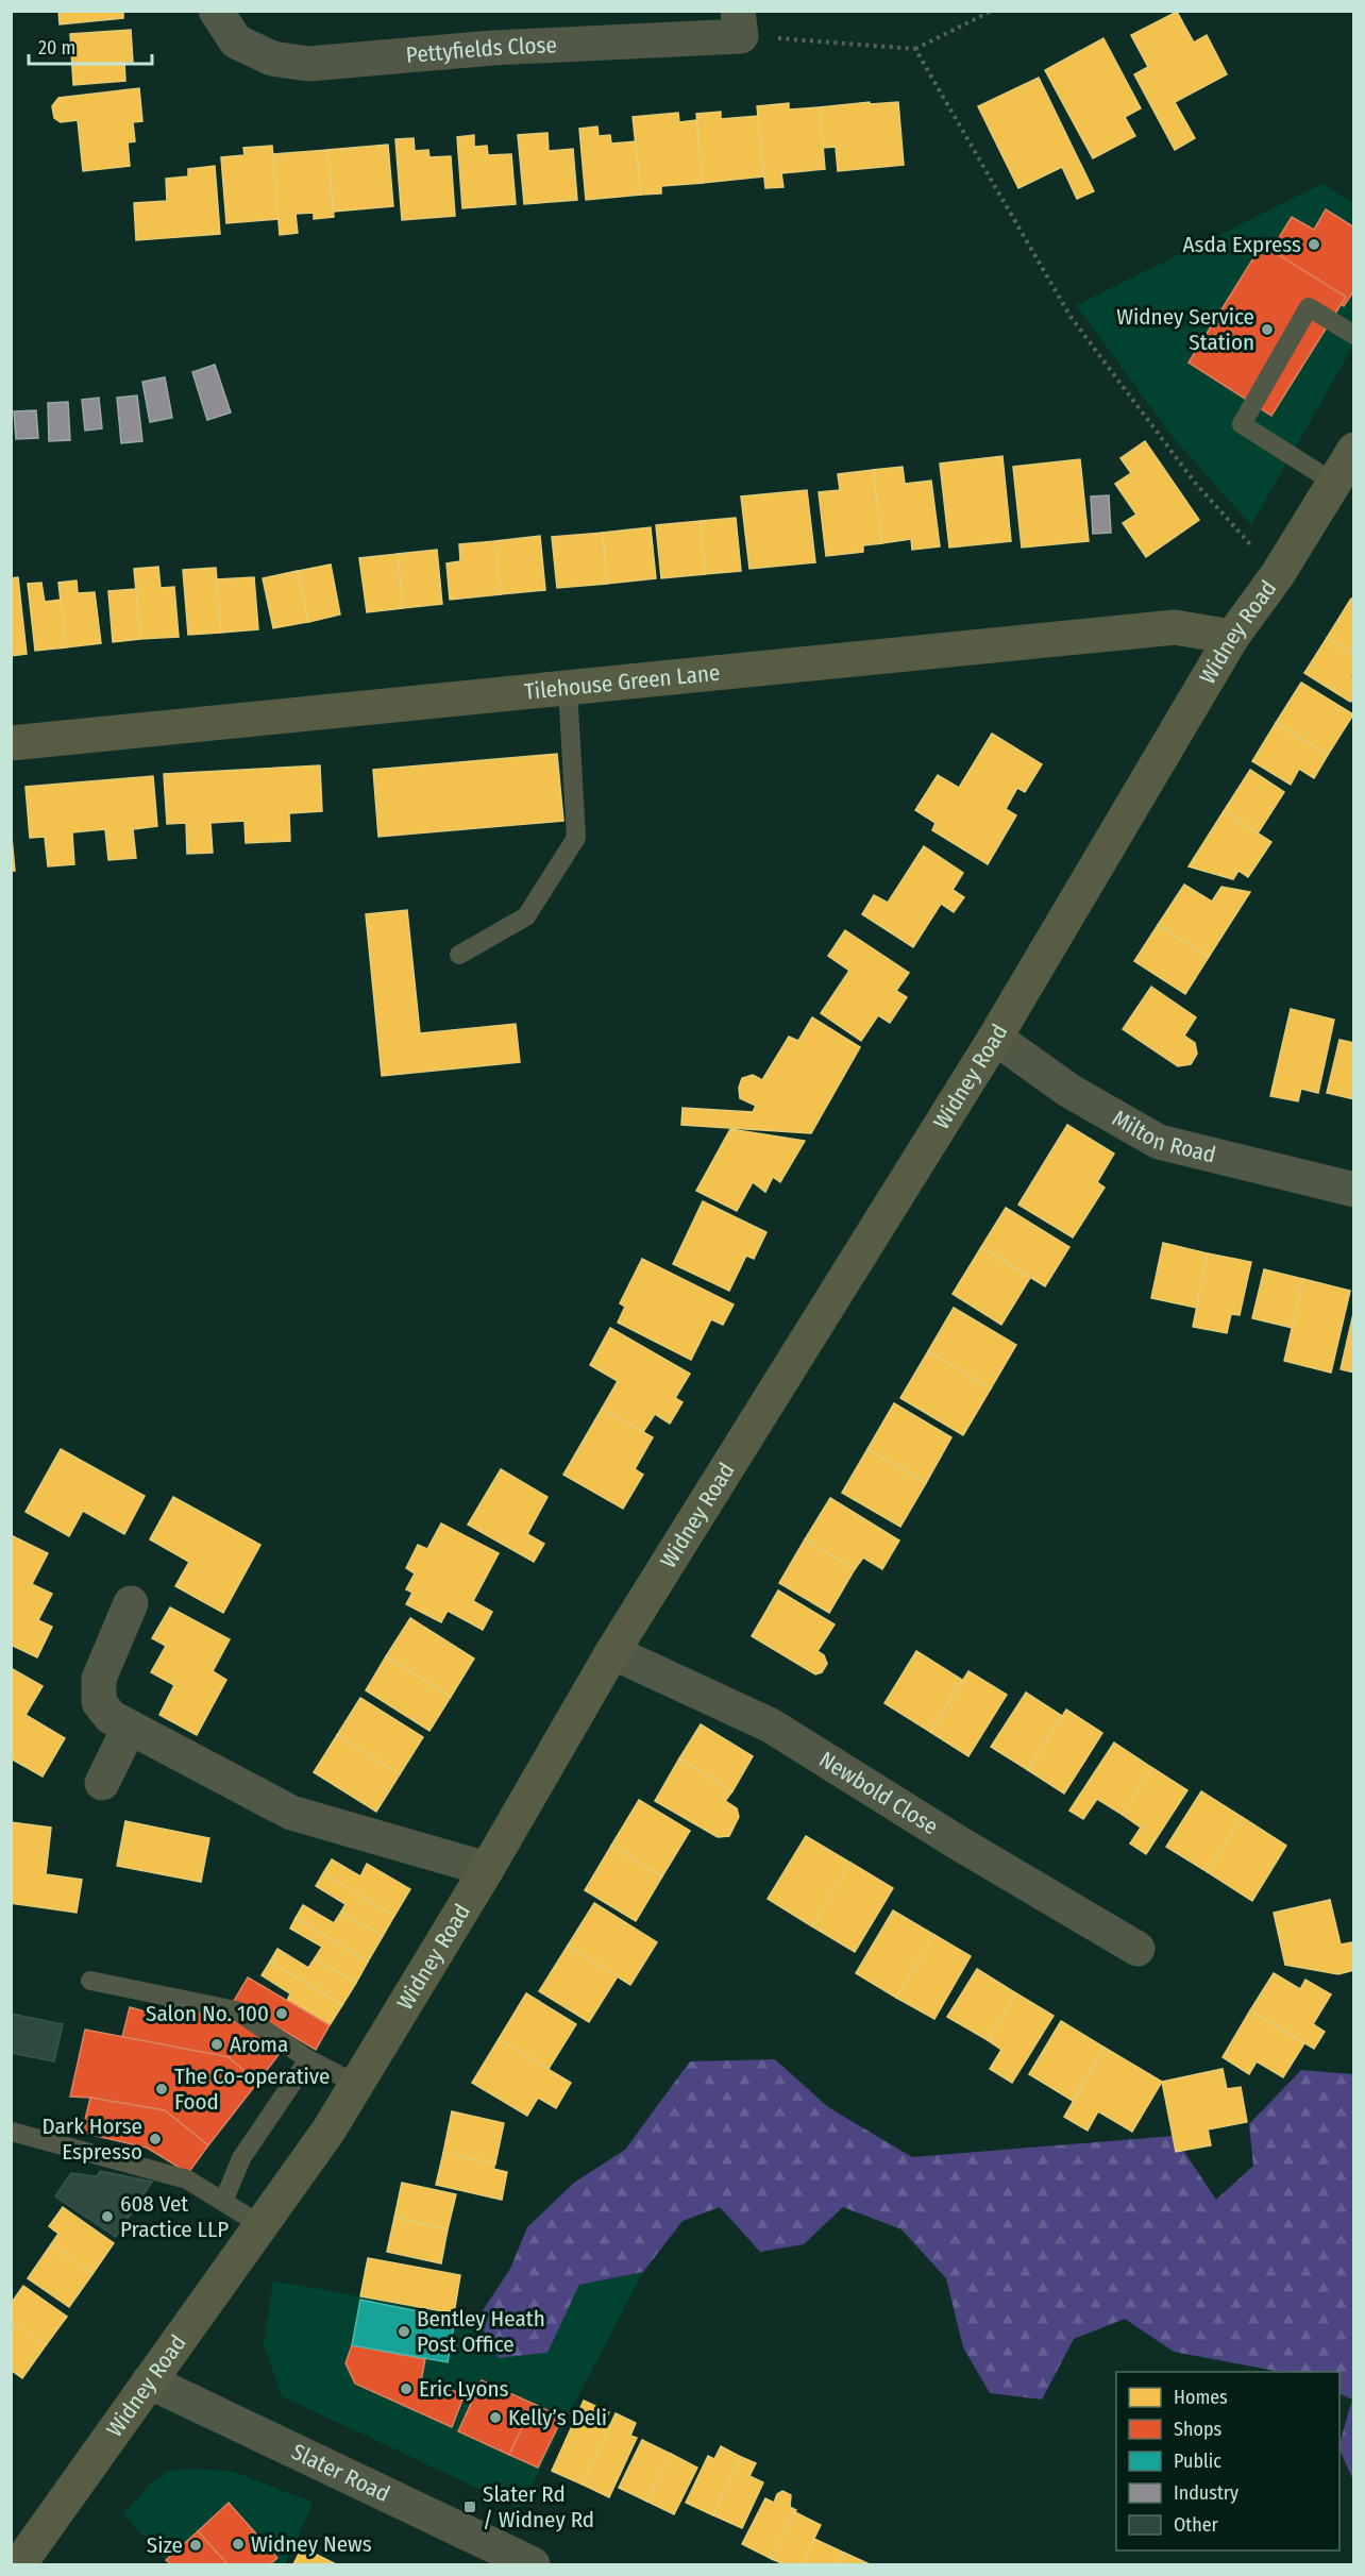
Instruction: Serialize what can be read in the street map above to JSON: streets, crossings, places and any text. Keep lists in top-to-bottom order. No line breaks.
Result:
{"streets":{"street":["Pettyfields Close","Widney Road","Tilehouse Green Lane","Milton Road","Newbold Close","Slater Road"]},"crossings":[["Widney Road","Tilehouse Green Lane"],["Widney Road","Milton Road"],["Widney Road","Newbold Close"],["Widney Road","Slater Road"]],"places":{"other":["Asda Express","Widney Service Station","Salon No. 100","Aroma","The Co-operative Food","Dark Horse Espresso","608 Vet Practice LLP","Bentley Heath Post Office","Eric Lyons","Kelly’s Deli","Widney News","Size"],"transit":["Slater Rd / Widney Rd"]},"legend":["Homes","Shops","Public","Industry","Other"],"scale_bar":"20 m"}
